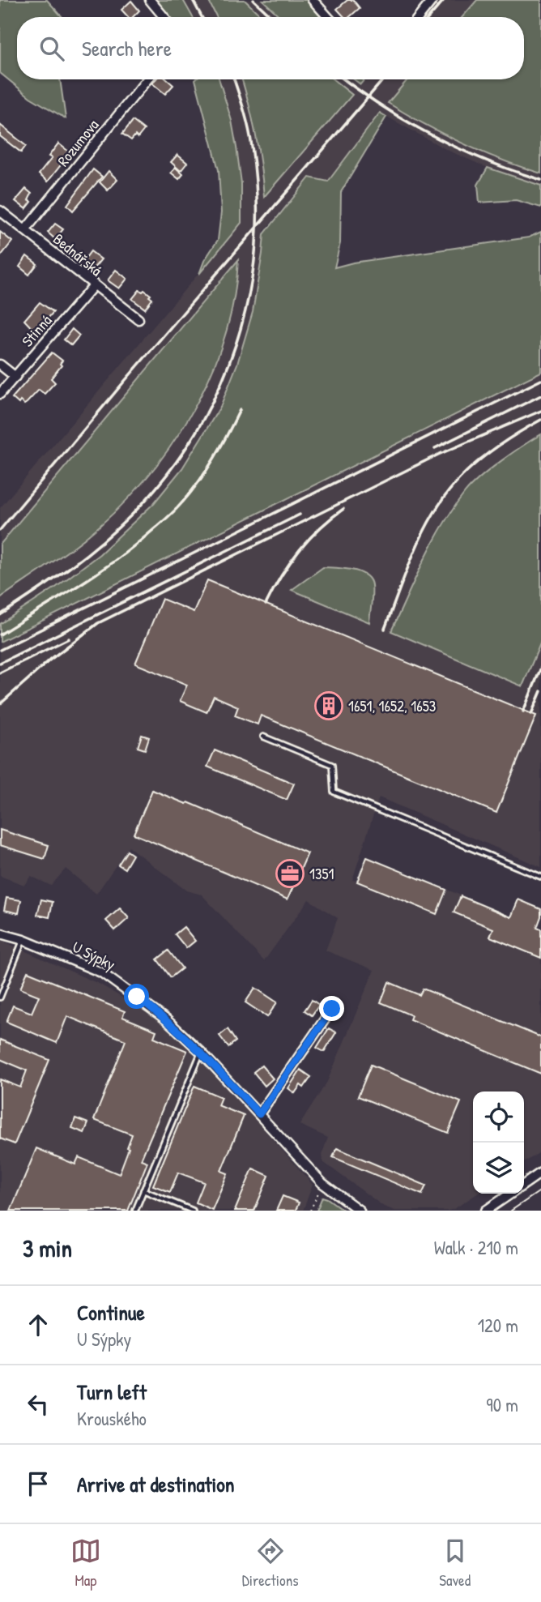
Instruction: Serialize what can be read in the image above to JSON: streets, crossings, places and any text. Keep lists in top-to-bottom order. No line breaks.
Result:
{"streets":{"street":["Rozumova","Bednářská","Stinná","U Sýpky"]},"crossings":[["Rozumova","Bednářská"],["Bednářská","Stinná"]],"places":{"building":["1651, 1652, 1653"],"office":["1351"]},"page":{"search":"Search here","heading":["3 min","Walk · 210 m"],"list":[["Continue","U Sýpky","120 m"],["Turn left","Krouského","90 m"],"Arrive at destination"],"nav":["Map","Directions","Saved"]}}
